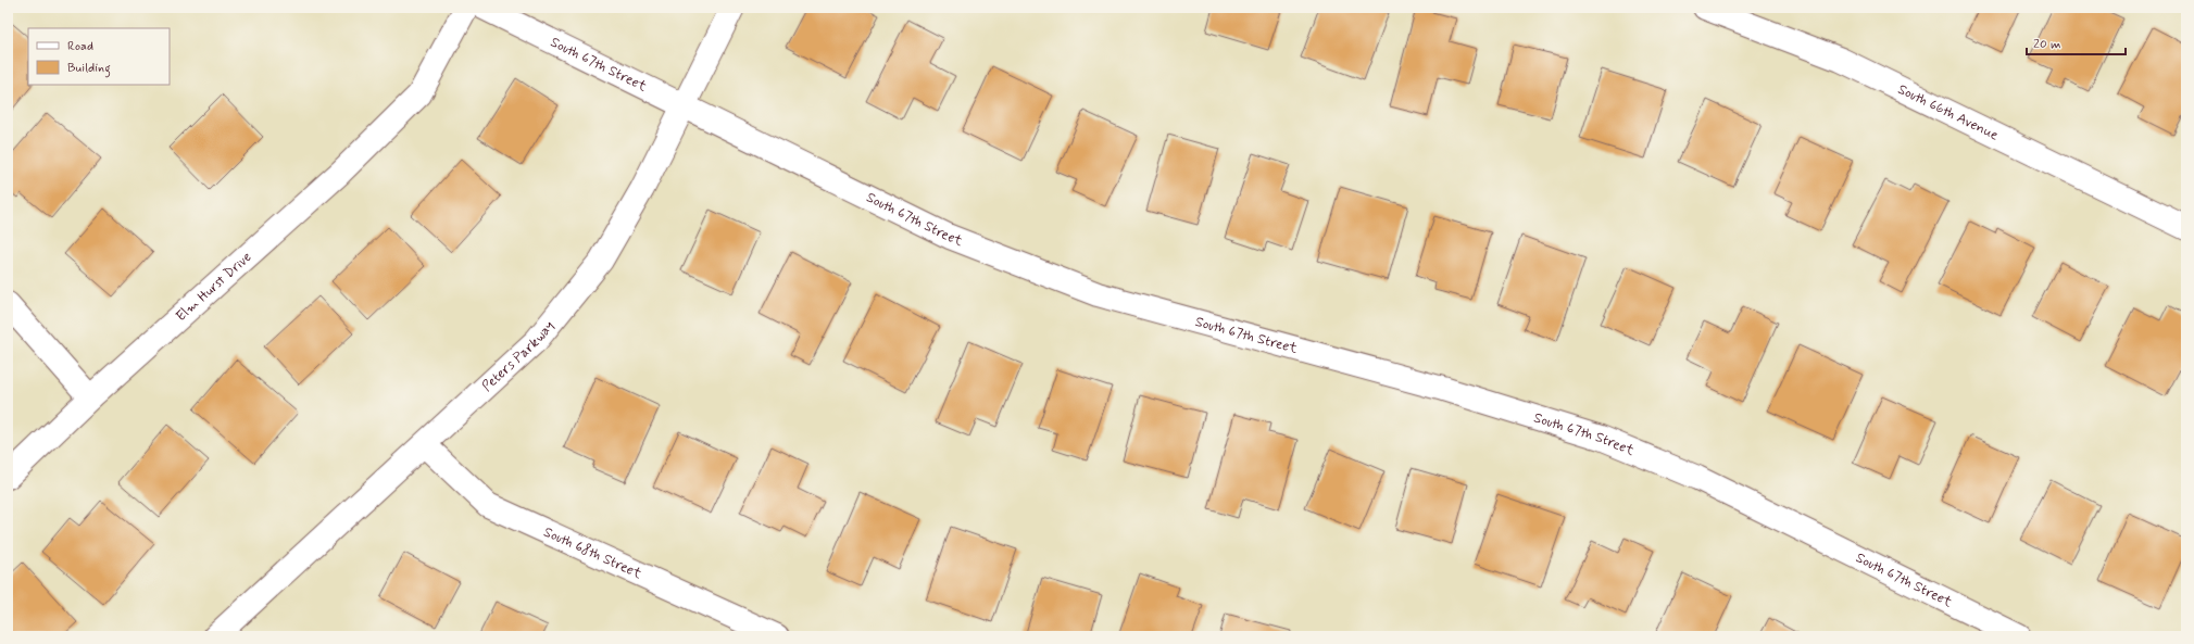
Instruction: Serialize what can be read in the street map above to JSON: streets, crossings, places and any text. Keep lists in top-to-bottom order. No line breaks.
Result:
{"streets":{"street":["South 67th Street","South 66th Avenue","Elm Hurst Drive","Peters Parkway","South 68th Street"]},"crossings":[["South 67th Street","Peters Parkway"],["Peters Parkway","South 68th Street"]],"legend":["Road","Building"],"scale_bar":"20 m"}
